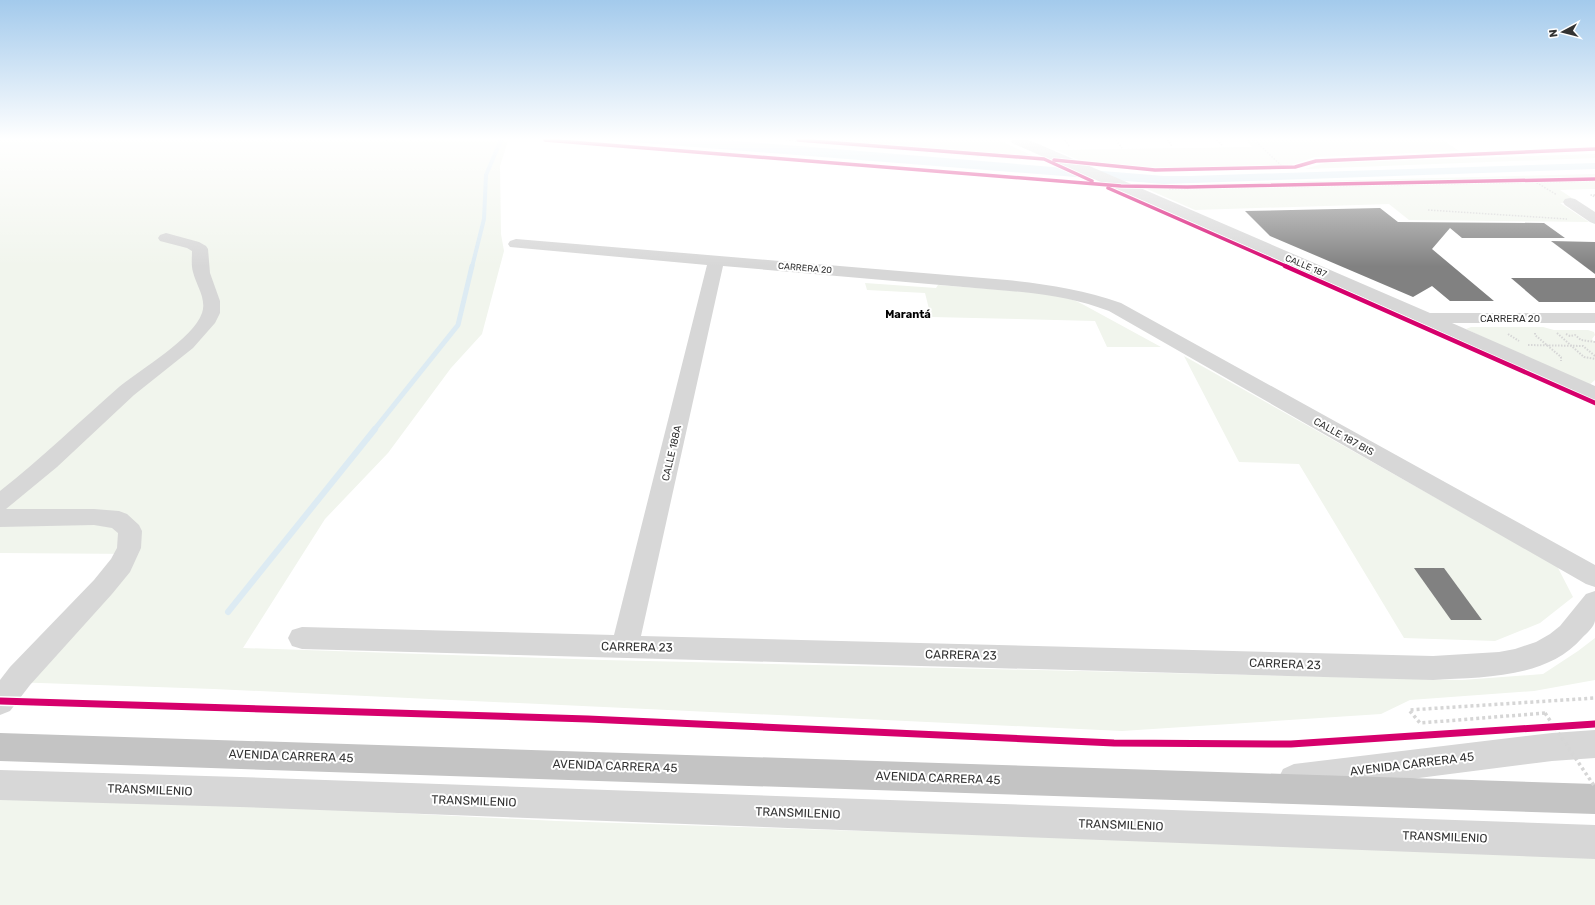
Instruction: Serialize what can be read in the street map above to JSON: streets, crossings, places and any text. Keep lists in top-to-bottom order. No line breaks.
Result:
{"streets":{"highway":["AVENIDA CARRERA 45"],"street":["CALLE 187","CARRERA 20","CALLE 187 BIS","CALLE 188A","CARRERA 23","TRANSMILENIO"]},"crossings":[["CALLE 187","CARRERA 20"],["CARRERA 20","CALLE 187 BIS"],["CARRERA 20","CALLE 188A"],["CALLE 188A","CARRERA 23"]],"districts":["Marantá"],"north":"left"}
